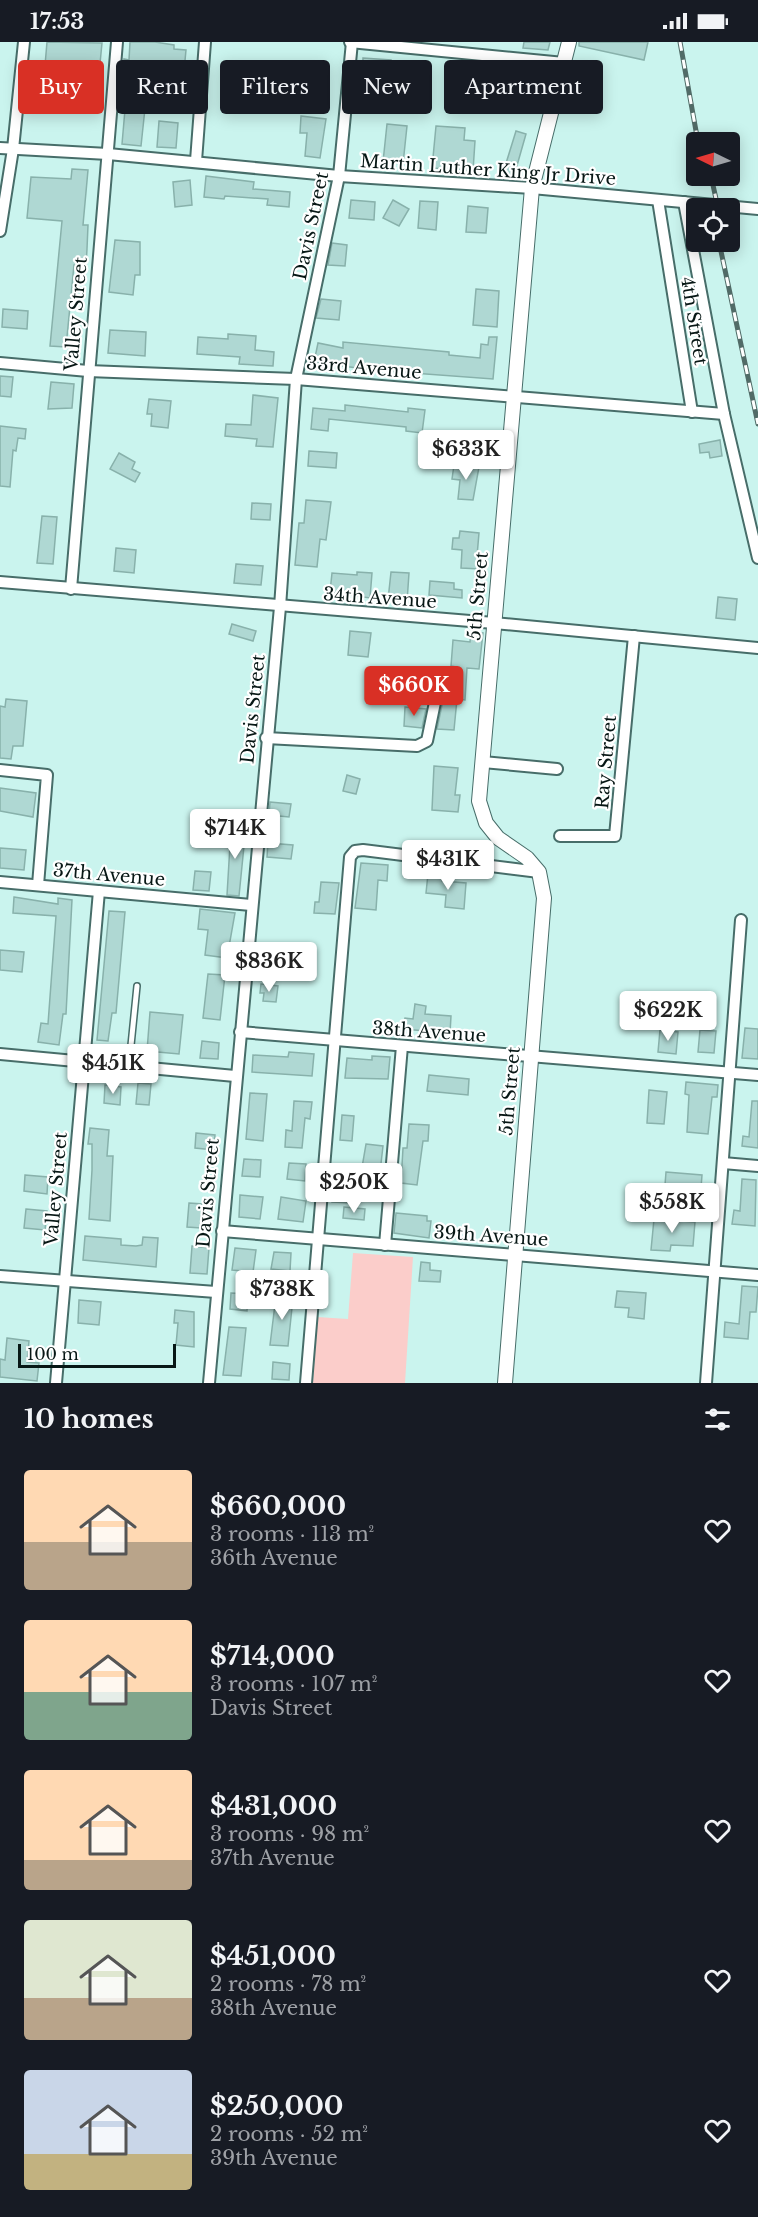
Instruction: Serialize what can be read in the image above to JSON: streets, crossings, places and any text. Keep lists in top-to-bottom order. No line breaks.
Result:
{"streets":{"street":["Martin Luther King Jr Drive","Davis Street","Valley Street","4th Street","33rd Avenue","5th Street","34th Avenue","Ray Street","37th Avenue","38th Avenue","39th Avenue"]},"crossings":[["Martin Luther King Jr Drive","Davis Street"],["Martin Luther King Jr Drive","Valley Street"],["Martin Luther King Jr Drive","4th Street"],["Martin Luther King Jr Drive","5th Street"],["Davis Street","33rd Avenue"],["Davis Street","34th Avenue"],["Davis Street","37th Avenue"],["Davis Street","38th Avenue"],["Davis Street","39th Avenue"],["Valley Street","33rd Avenue"],["Valley Street","34th Avenue"],["Valley Street","37th Avenue"],["4th Street","33rd Avenue"],["33rd Avenue","5th Street"],["5th Street","34th Avenue"],["5th Street","38th Avenue"],["5th Street","39th Avenue"],["34th Avenue","Ray Street"]],"scale_bar":"100 m","north":"left","page":{"status":"17:53","chip":["Buy","Rent","Filters","New","Apartment"],"price":["$633K","$660K","$714K","$431K","$836K","$622K","$451K","$250K","$558K","$738K"],"scale":"100 m","heading":"10 homes","list":[{"name":"$660,000","note":"3 rooms · 113 m² · 36th Avenue"},{"name":"$714,000","note":"3 rooms · 107 m² · Davis Street"},{"name":"$431,000","note":"3 rooms · 98 m² · 37th Avenue"},{"name":"$451,000","note":"2 rooms · 78 m² · 38th Avenue"},{"name":"$250,000","note":"2 rooms · 52 m² · 39th Avenue"}]}}
